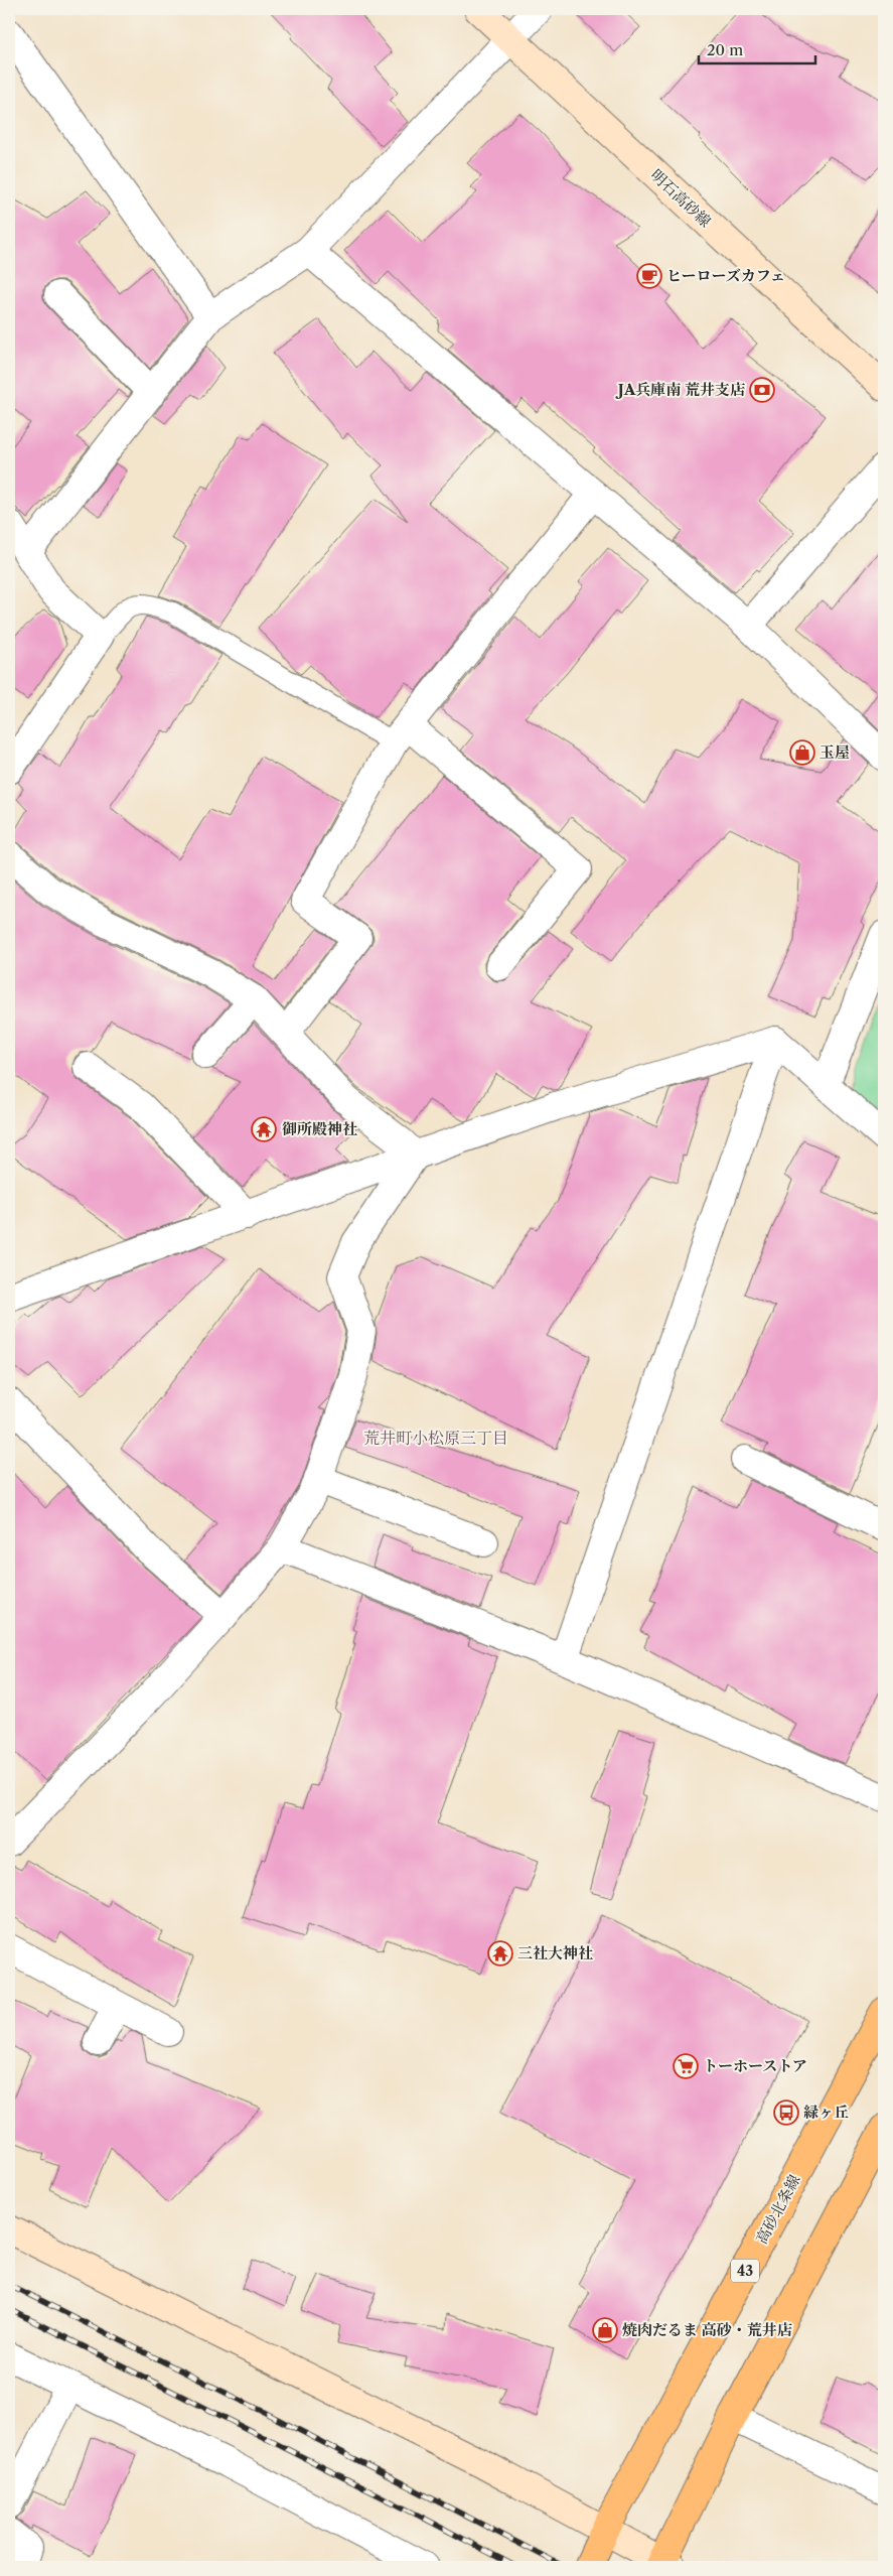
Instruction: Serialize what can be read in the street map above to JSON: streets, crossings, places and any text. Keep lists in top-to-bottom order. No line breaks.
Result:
{"streets":{"main road":["高砂北条線","43"],"street":["明石高砂線"]},"districts":["荒井町小松原三丁目"],"places":{"cafe":["ヒーローズカフェ"],"bank":["JA兵庫南 荒井支店"],"shop":["玉屋","焼肉だるま 高砂・荒井店"],"temple":["御所殿神社","三社大神社"],"supermarket":["トーホーストア"],"bus stop":["緑ヶ丘"]},"scale_bar":"20 m"}
